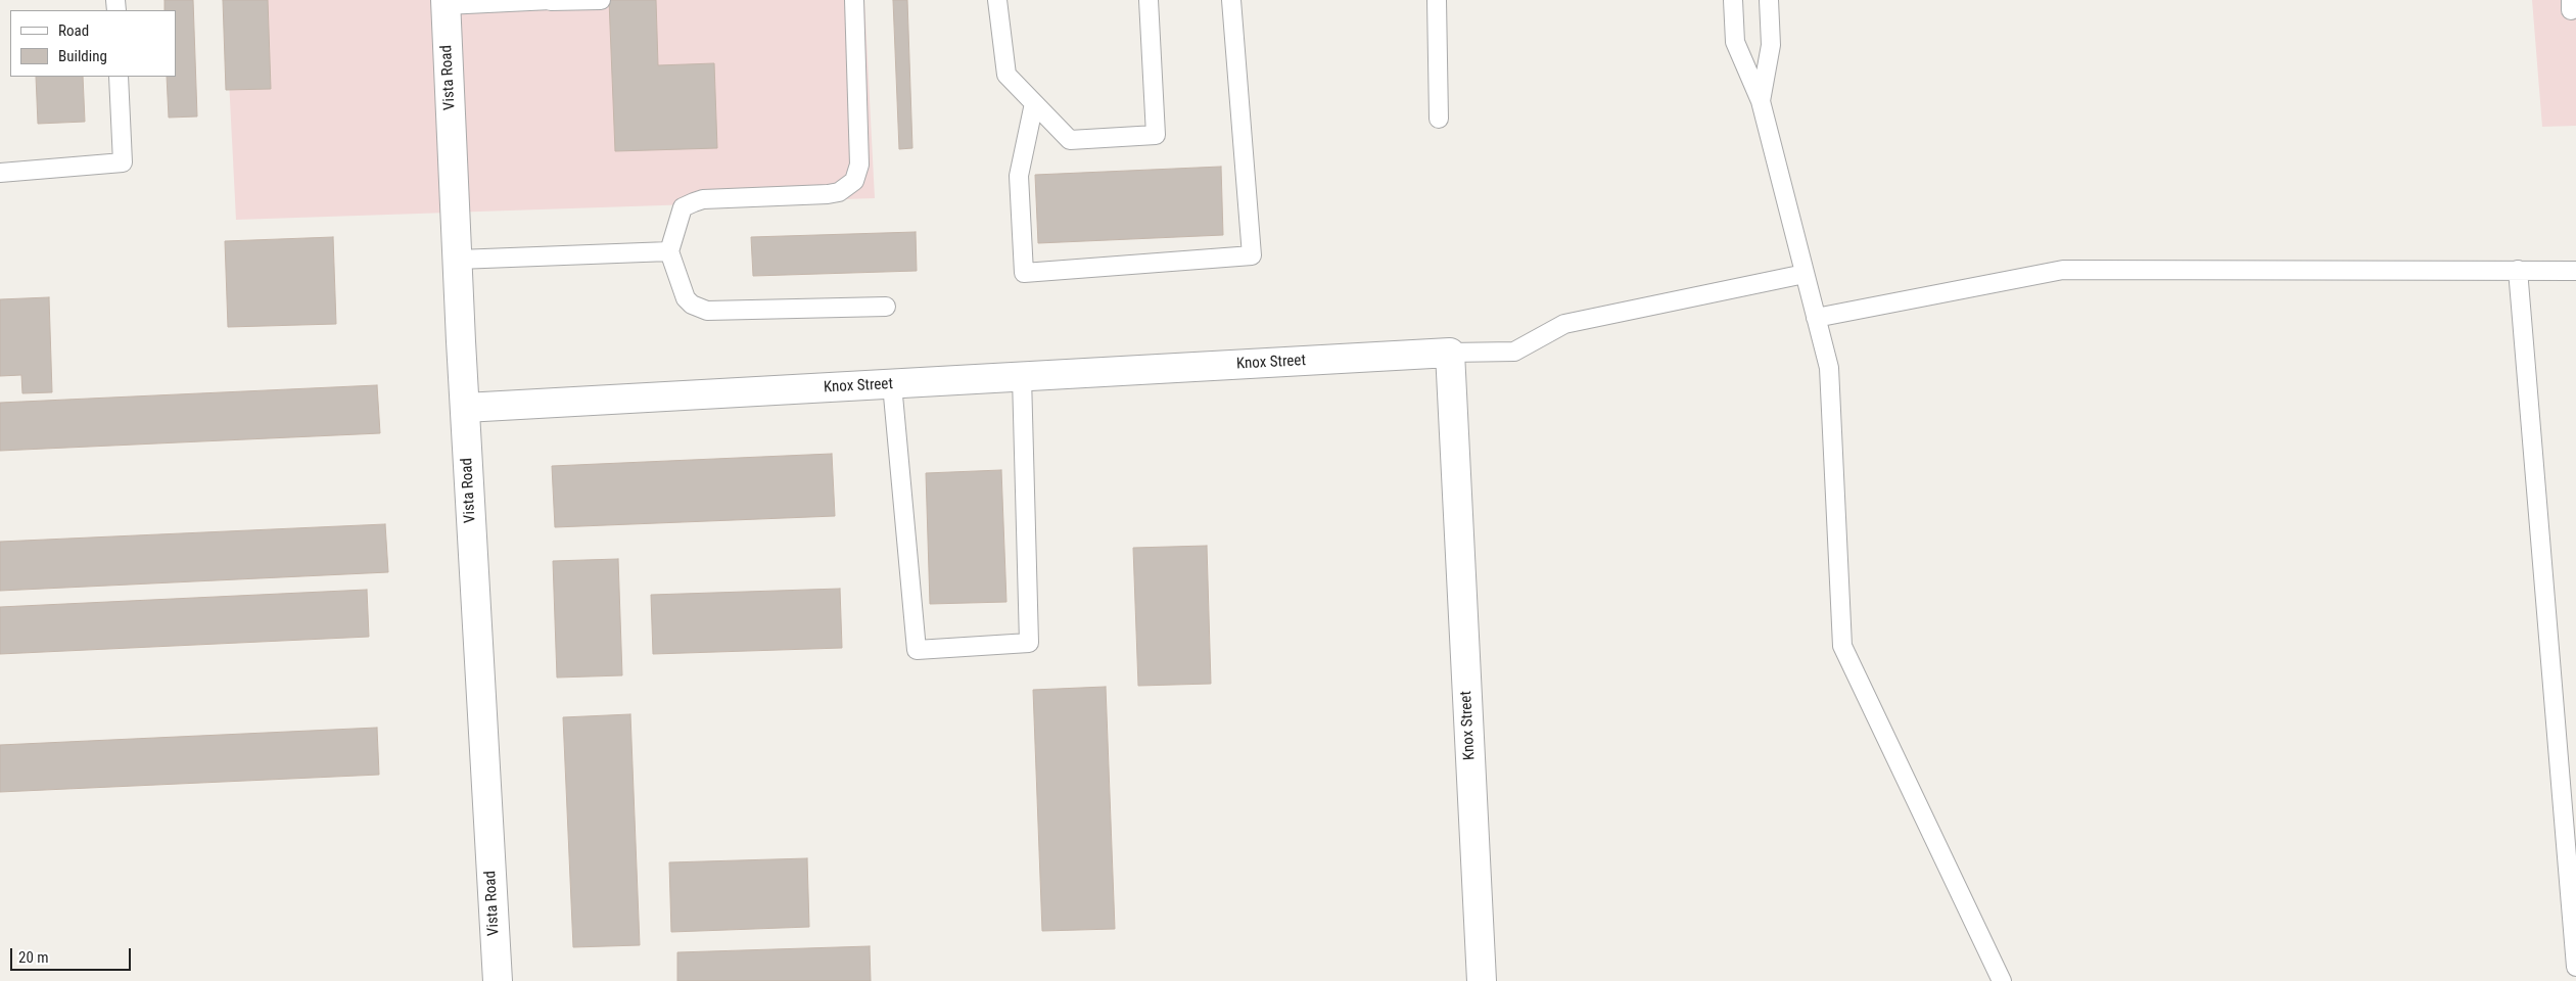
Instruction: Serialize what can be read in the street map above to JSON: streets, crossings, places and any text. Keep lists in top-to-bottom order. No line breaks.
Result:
{"streets":{"street":["Vista Road","Knox Street"]},"crossings":[["Vista Road","Knox Street"]],"legend":["Road","Building"],"scale_bar":"20 m"}
